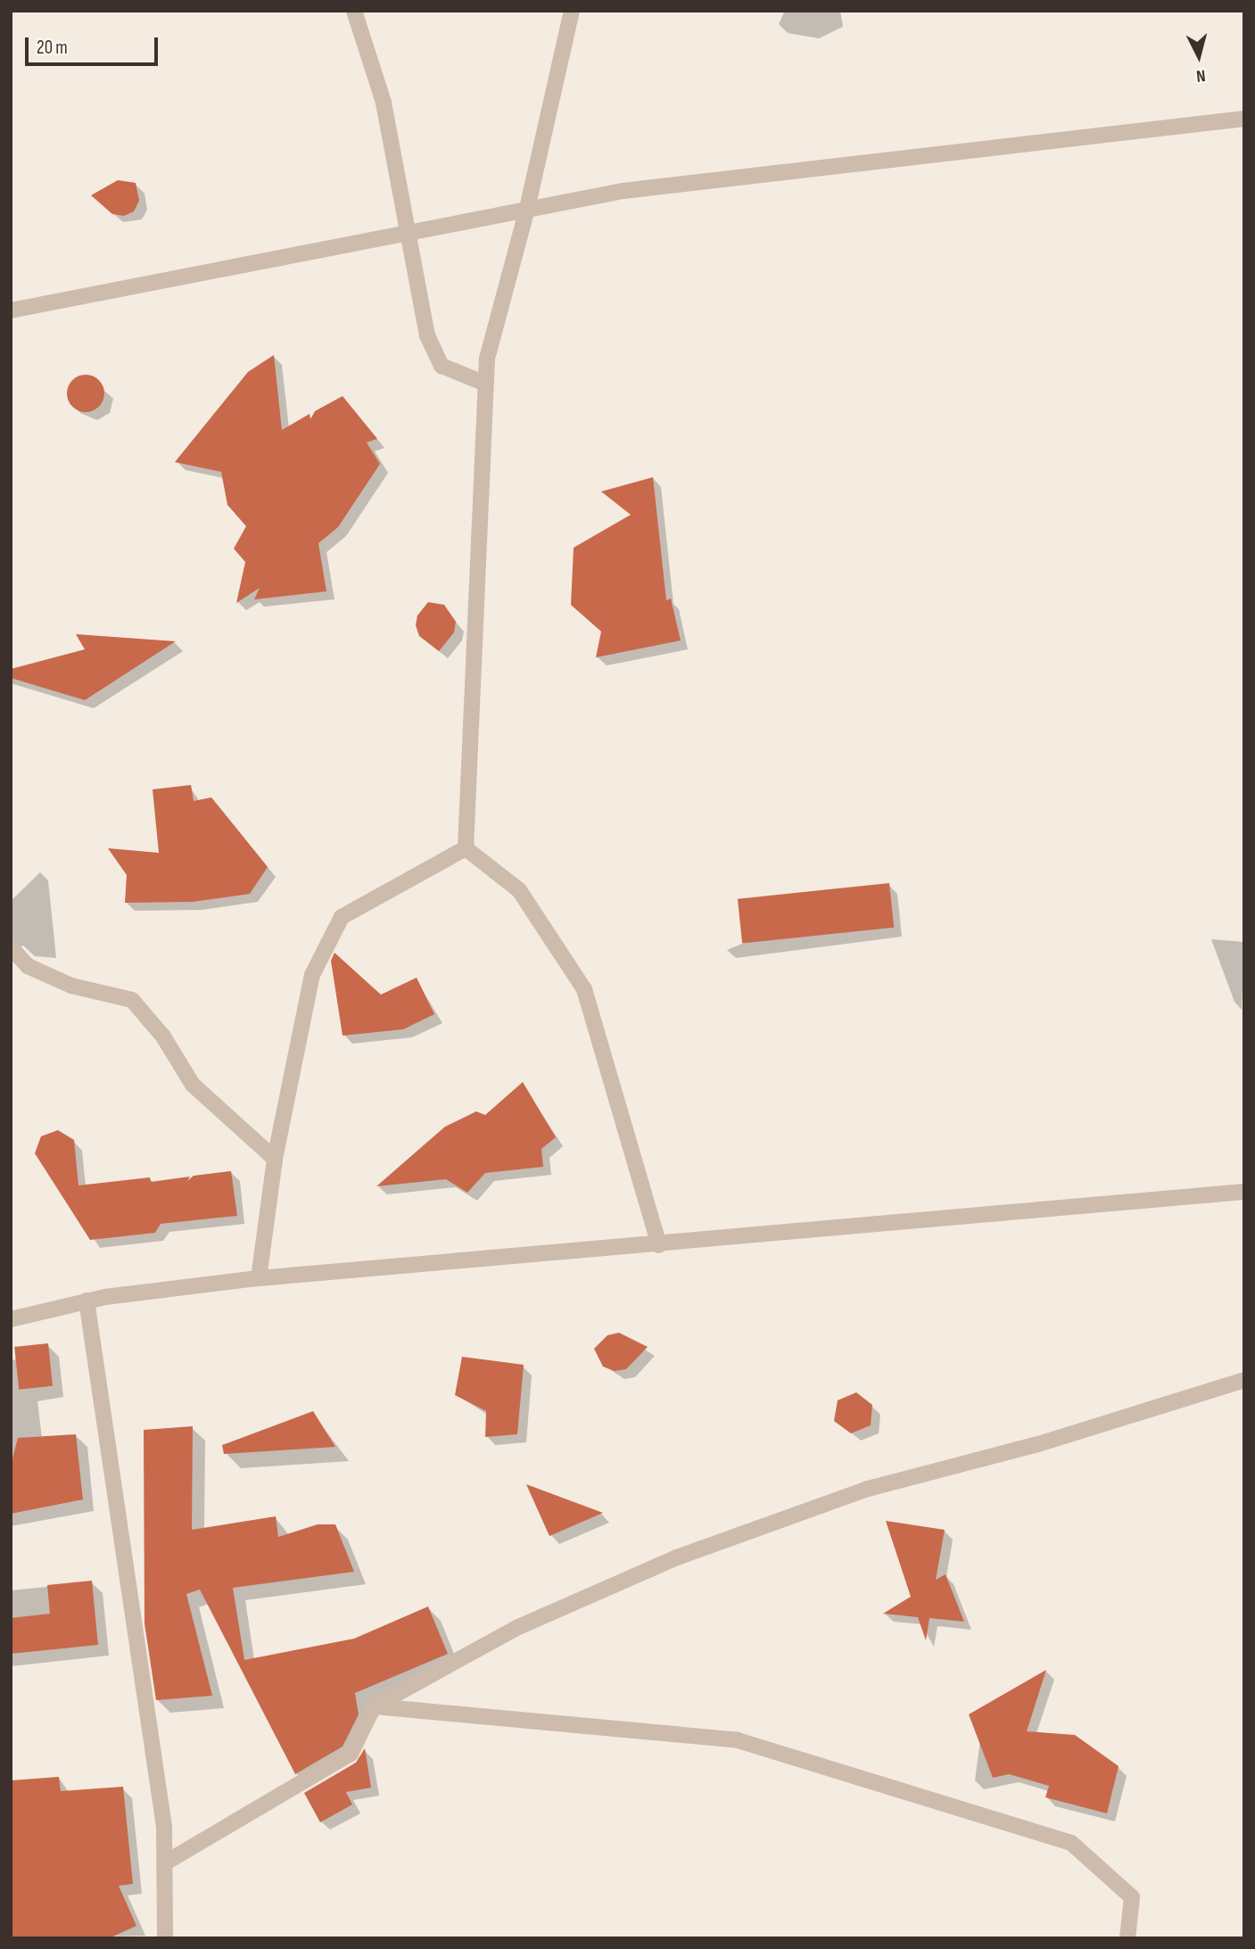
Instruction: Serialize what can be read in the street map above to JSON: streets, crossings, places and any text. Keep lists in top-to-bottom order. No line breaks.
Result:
{"scale_bar":"20 m","north":"bottom"}
